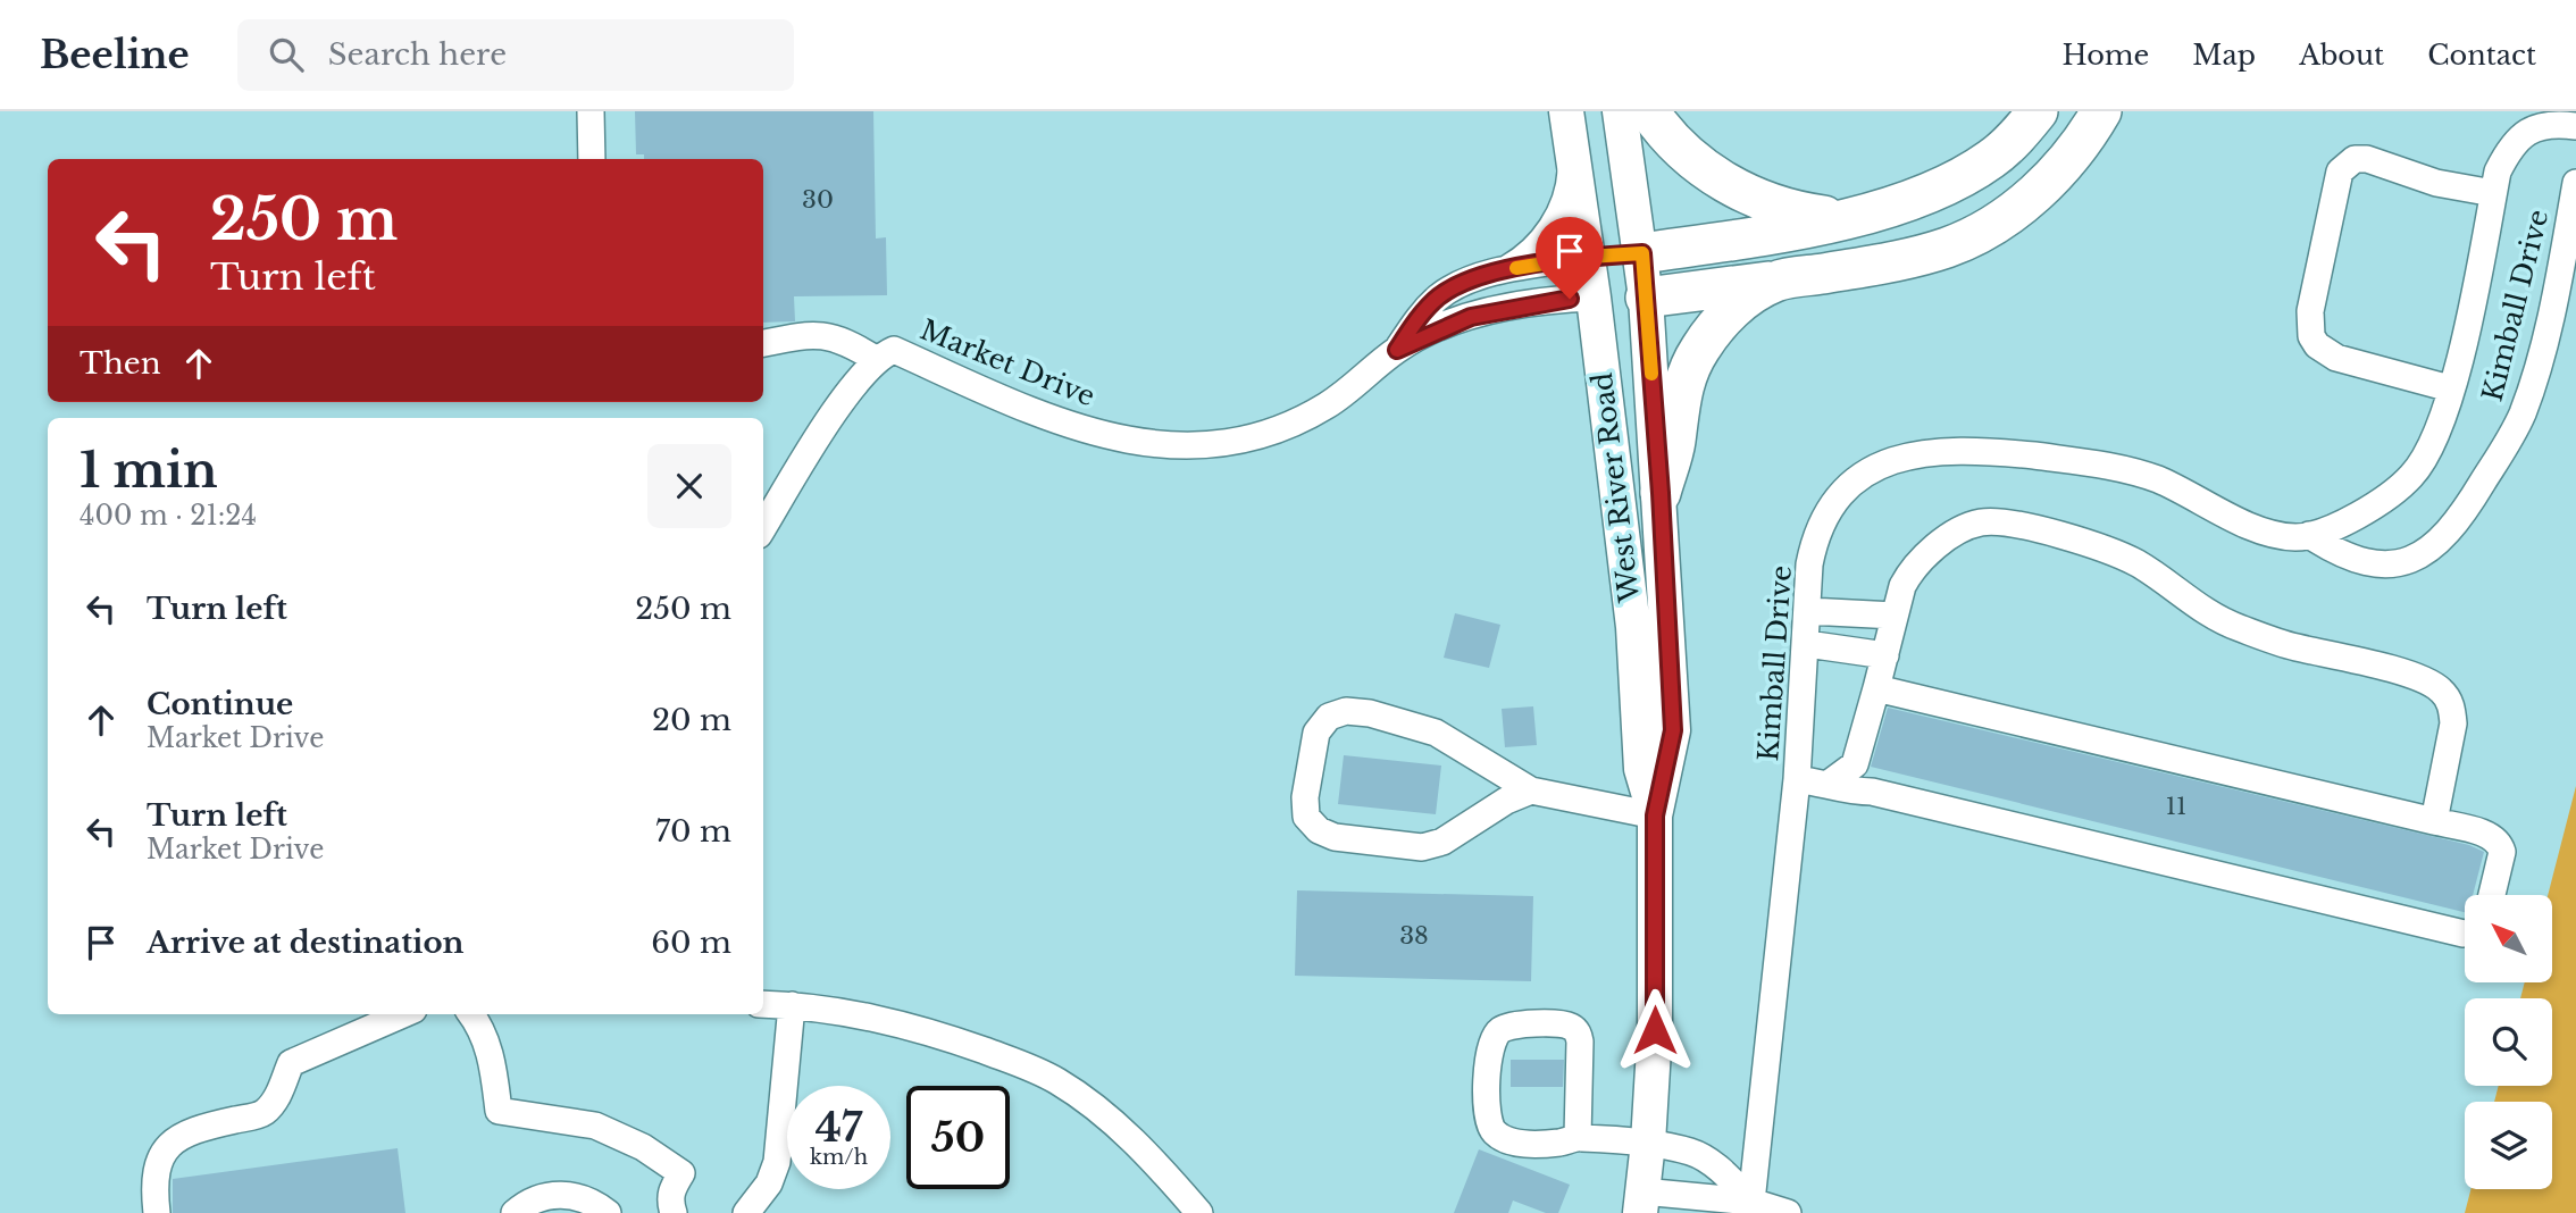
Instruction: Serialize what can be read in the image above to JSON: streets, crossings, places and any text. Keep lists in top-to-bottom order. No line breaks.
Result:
{"streets":{"main road":["West River Road"],"street":["Kimball Drive","Market Drive"]},"crossings":[["Market Drive","West River Road"]],"house_numbers":["30","11","38"],"north":"top left","page":{"header":"Beeline","search":"Search here","nav":["Home","Map","About","Contact"],"turn":["250 m","Turn left"],"then":"Then","heading":["1 min","400 m · 21:24"],"list":[{"name":"Turn left","value":"250 m"},{"name":"Continue","note":"Market Drive","value":"20 m"},{"name":"Turn left","note":"Market Drive","value":"70 m"},{"name":"Arrive at destination","value":"60 m"}],"speed":"47 km/h","limit":"50"}}
